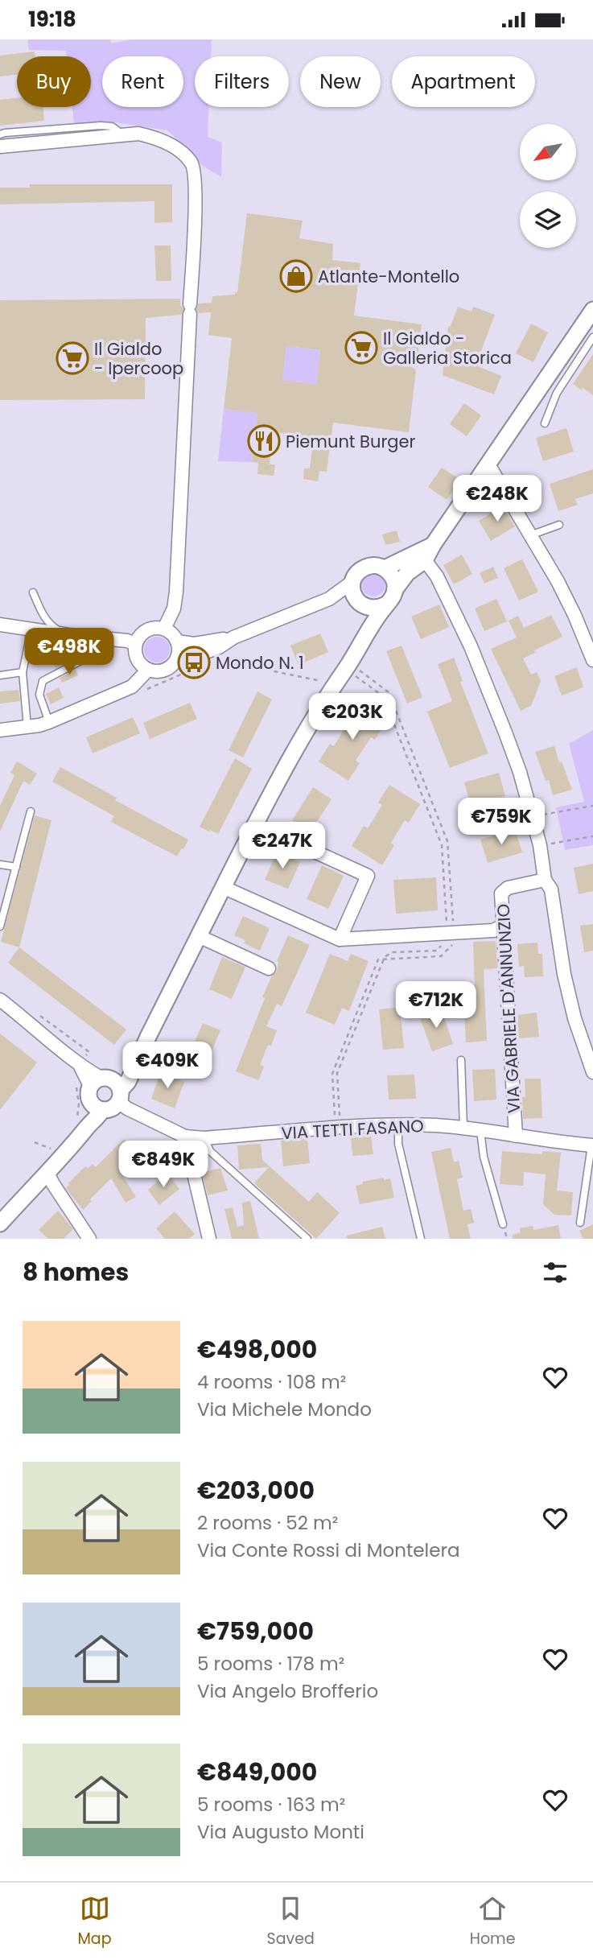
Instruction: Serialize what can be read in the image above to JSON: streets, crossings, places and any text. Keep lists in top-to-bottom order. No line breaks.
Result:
{"streets":{"street":["VIA GABRIELE D'ANNUNZIO","VIA TETTI FASANO"]},"crossings":[["VIA GABRIELE D'ANNUNZIO","VIA TETTI FASANO"]],"places":{"shop":["Atlante-Montello"],"supermarket":["Il Gialdo - Galleria Storica","Il Gialdo - Ipercoop"],"restaurant":["Piemunt Burger"],"bus stop":["Mondo N. 1"]},"north":"bottom left","page":{"status":"19:18","chip":["Buy","Rent","Filters","New","Apartment"],"price":["€248K","€498K","€203K","€759K","€247K","€712K","€409K","€849K"],"heading":"8 homes","list":[{"name":"€498,000","note":"4 rooms · 108 m² · Via Michele Mondo"},{"name":"€203,000","note":"2 rooms · 52 m² · Via Conte Rossi di Montelera"},{"name":"€759,000","note":"5 rooms · 178 m² · Via Angelo Brofferio"},{"name":"€849,000","note":"5 rooms · 163 m² · Via Augusto Monti"}],"tabs":["Map","Saved","Home"]}}
